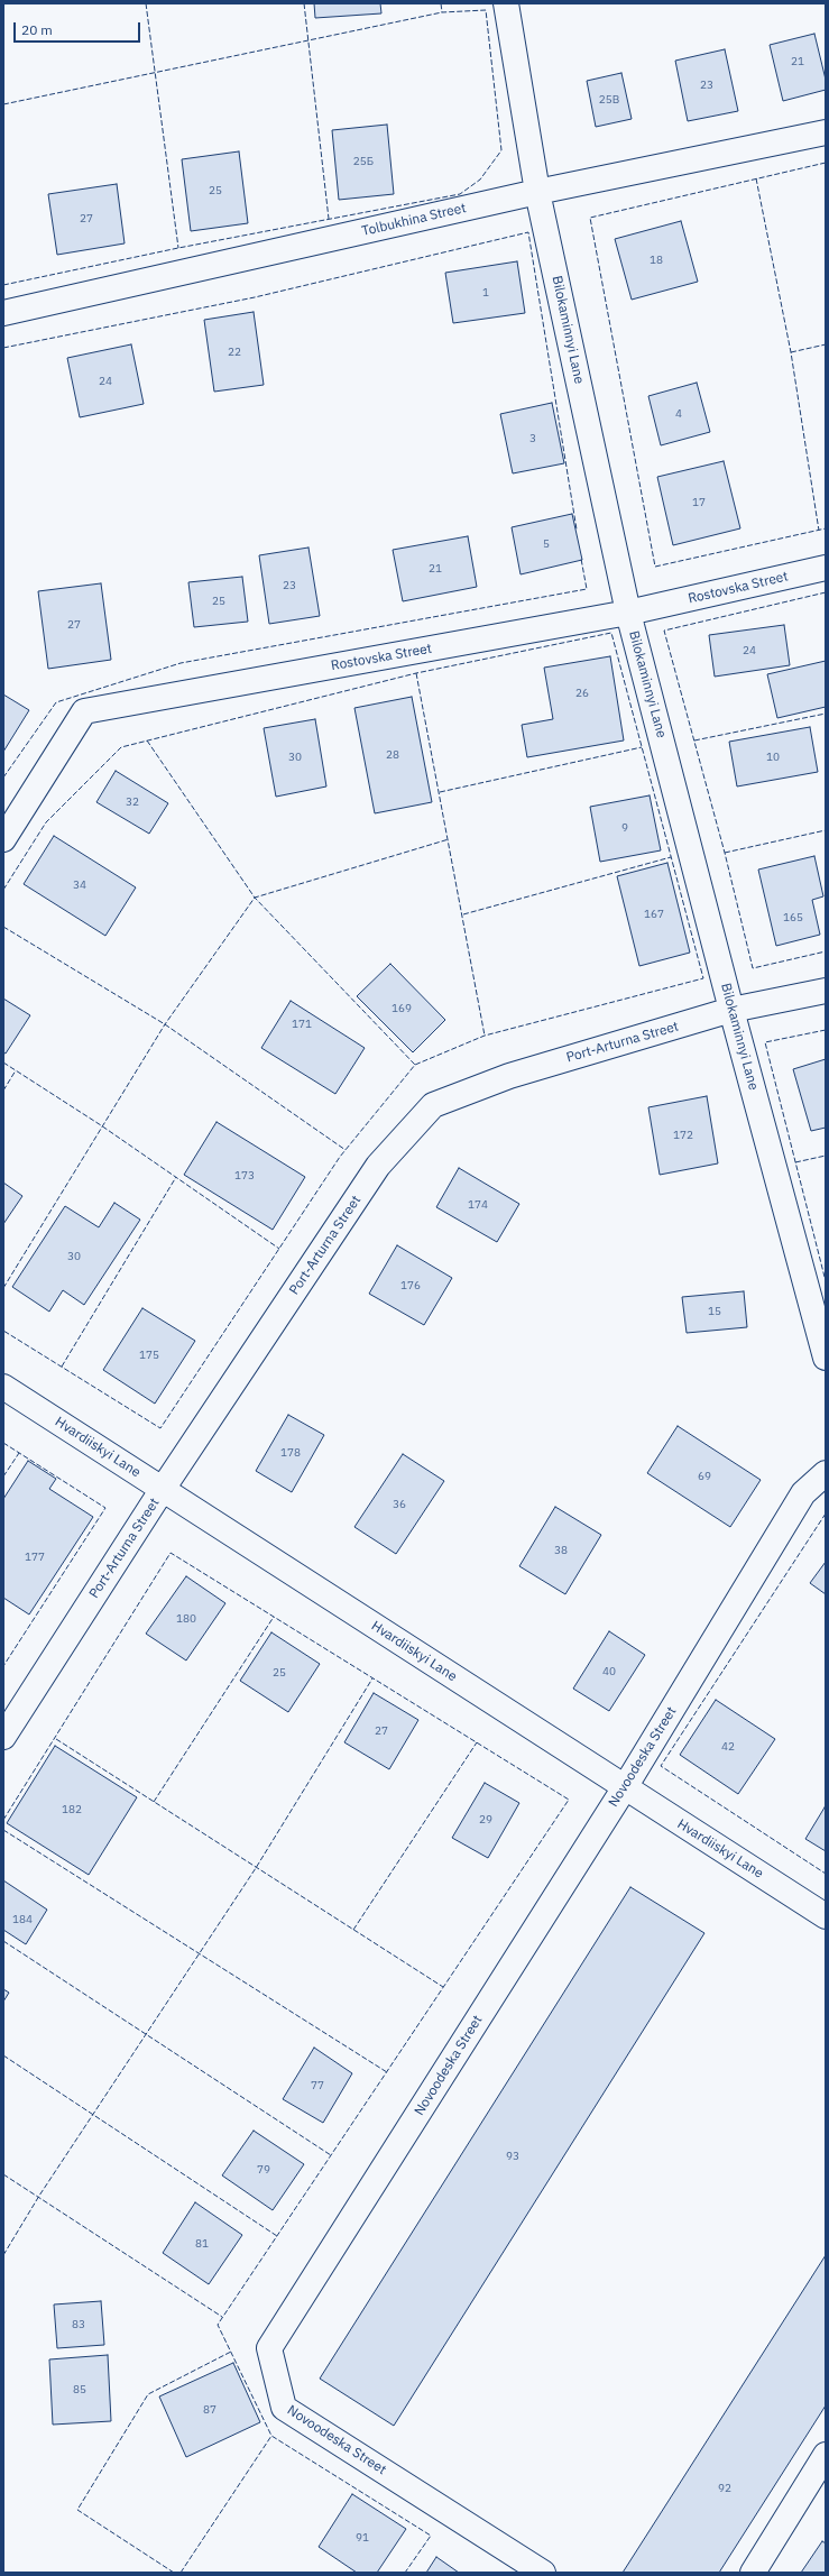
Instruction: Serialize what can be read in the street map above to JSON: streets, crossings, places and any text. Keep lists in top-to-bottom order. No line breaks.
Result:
{"streets":{"street":["Tolbukhina Street","Bilokaminnyi Lane","Rostovska Street","Port-Arturna Street","Hvardiiskyi Lane","Novoodeska Street"]},"crossings":[["Tolbukhina Street","Bilokaminnyi Lane"],["Bilokaminnyi Lane","Rostovska Street"],["Bilokaminnyi Lane","Port-Arturna Street"],["Port-Arturna Street","Hvardiiskyi Lane"],["Hvardiiskyi Lane","Novoodeska Street"]],"house_numbers":["21","23","25В","25Б","25","27","18","1","22","24","4","3","17","5","21","23","25","27","24","26","28","30","10","32","9","34","167","165","169","171","172","173","174","30","176","15","175","178","69","36","38","177","180","40","25","27","42","182","29","184","77","93","79","81","83","85","87","92","91"],"scale_bar":"20 m"}
